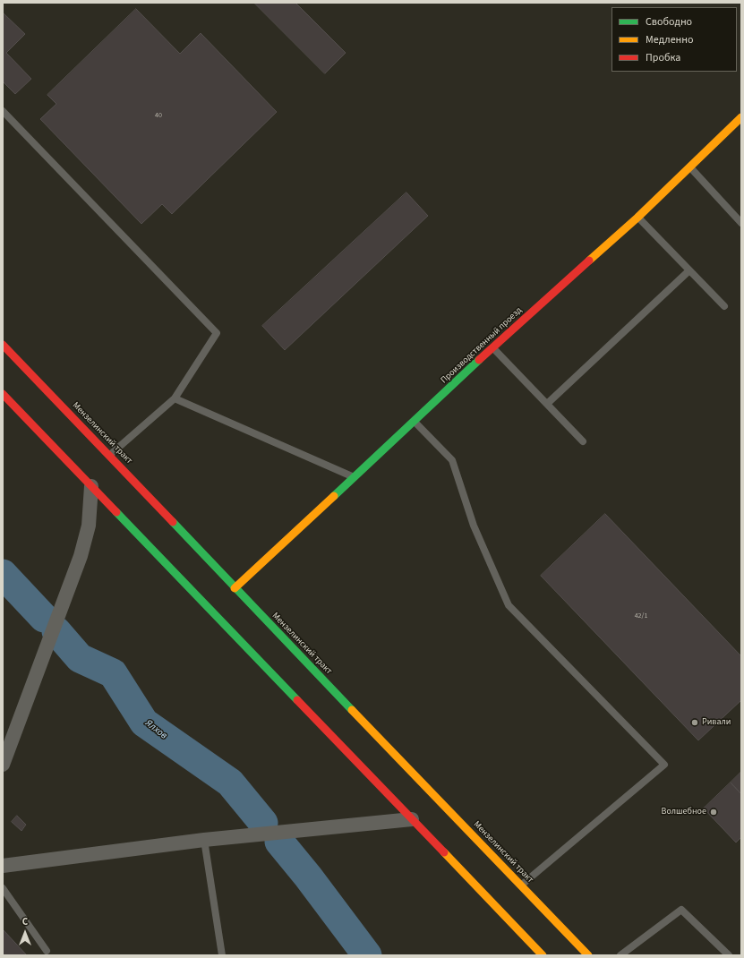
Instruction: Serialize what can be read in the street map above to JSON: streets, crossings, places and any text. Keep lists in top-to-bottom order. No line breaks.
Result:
{"streets":{"main road":["Производственный проезд","Мензелинский тракт"]},"crossings":[["Производственный проезд","Мензелинский тракт"]],"water":["Ялхов"],"places":["Ривали","Волшебное"],"house_numbers":["40","42/1"],"legend":["Свободно","Медленно","Пробка"],"north":"top"}
